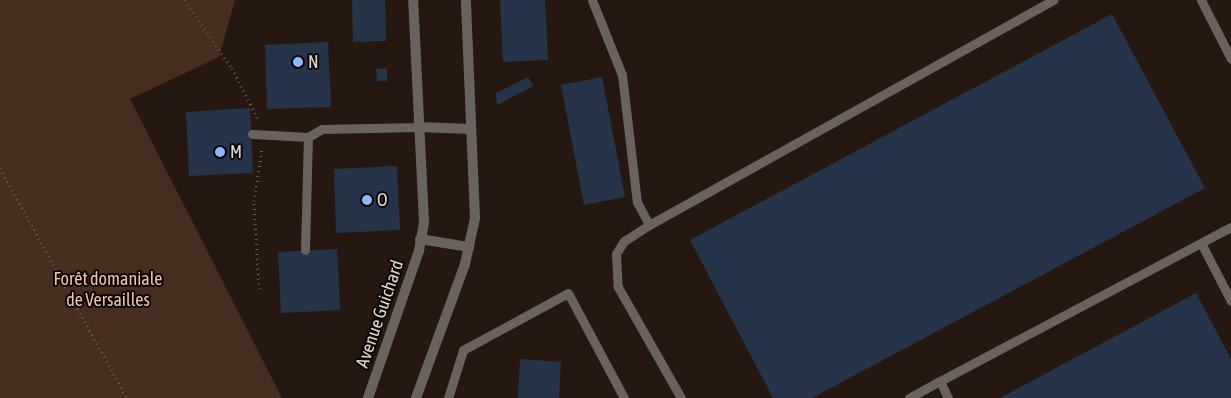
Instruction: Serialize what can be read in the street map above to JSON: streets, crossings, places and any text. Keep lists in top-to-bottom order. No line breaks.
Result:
{"streets":{"street":["Avenue Guichard"]},"parks":["Forêt domaniale de Versailles"],"places":["N","M","O"]}
